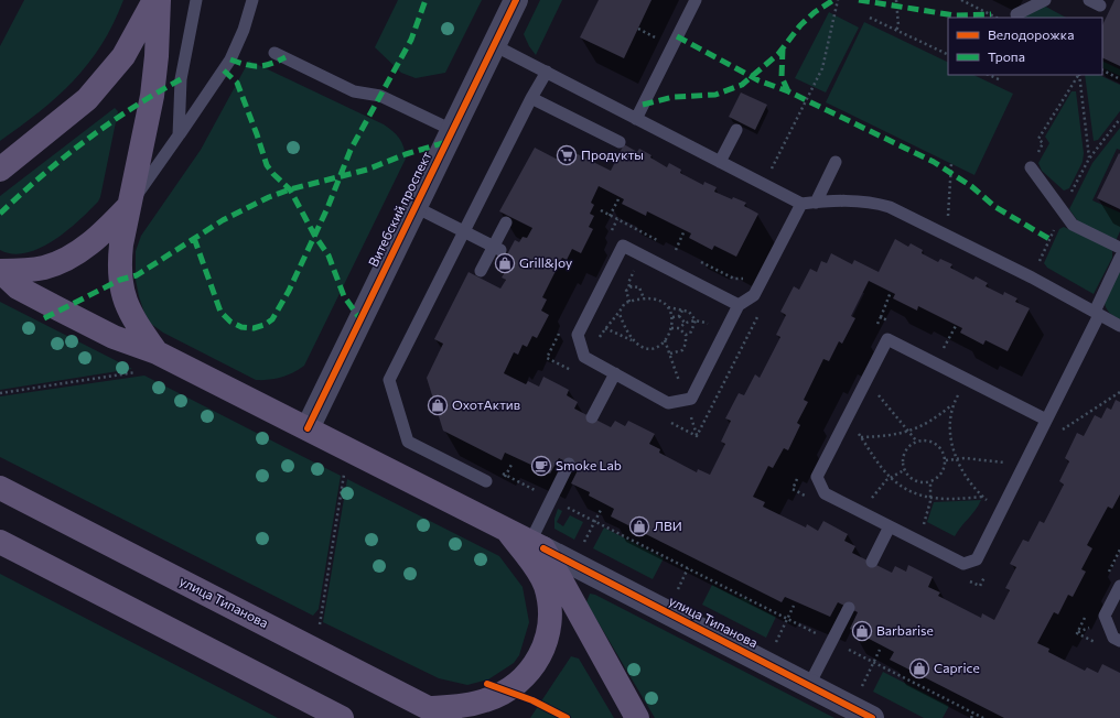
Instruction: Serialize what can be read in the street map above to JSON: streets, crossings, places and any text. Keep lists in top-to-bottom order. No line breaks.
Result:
{"streets":{"main road":["улица Типанова"],"street":["Витебский проспект"]},"places":{"supermarket":["Продукты"],"shop":["Grill&Joy","ОхотАктив","ЛВИ","Barbarise","Caprice"],"cafe":["Smoke Lab"]},"legend":["Велодорожка","Тропа"]}
